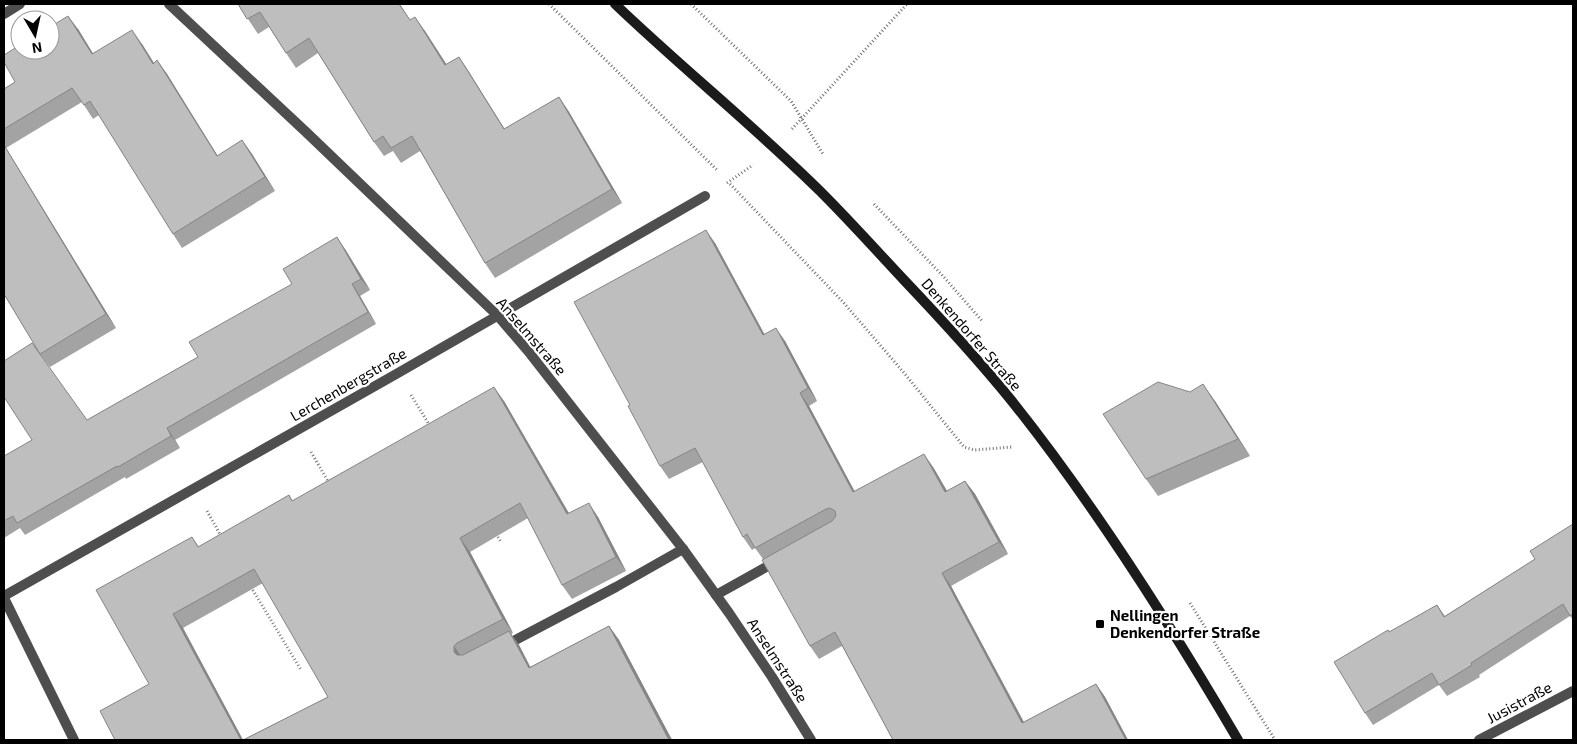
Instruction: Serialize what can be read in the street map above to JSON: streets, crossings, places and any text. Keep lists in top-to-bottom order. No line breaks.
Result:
{"streets":{"main road":["Denkendorfer Straße"],"street":["Anselmstraße","Lerchenbergstraße","Jusistraße"]},"crossings":[["Anselmstraße","Lerchenbergstraße"]],"places":{"transit":["Nellingen Denkendorfer Straße"]},"north":"bottom"}
